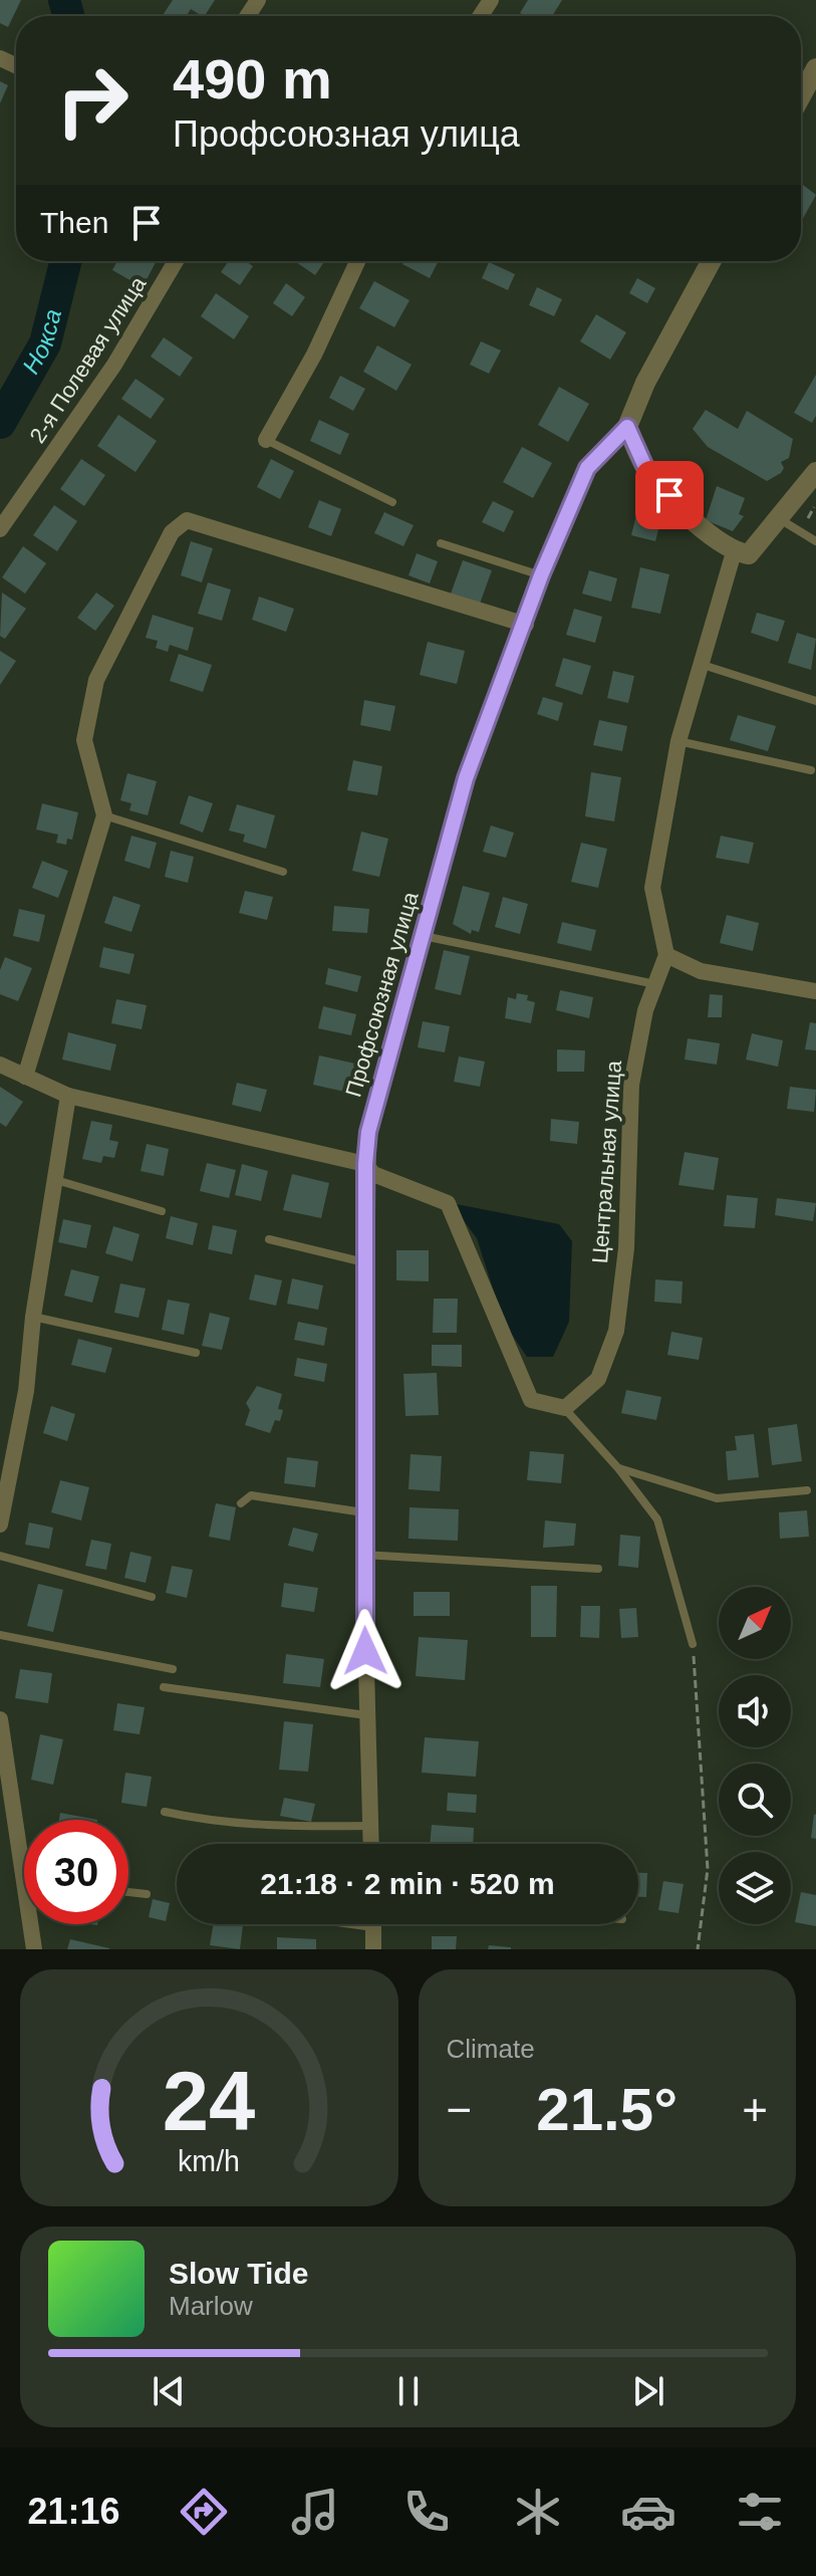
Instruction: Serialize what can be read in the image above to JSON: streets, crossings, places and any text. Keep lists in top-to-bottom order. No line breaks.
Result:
{"streets":{"street":["2-я Полевая улица","Профсоюзная улица","Центральная улица"]},"water":["Нокса"],"north":"top right","page":{"turn":["490 m","Профсоюзная улица"],"then":"Then","limit":"30","trip":"21:18 · 2 min · 520 m","tile":"Climate","heat":["−","21.5°","+"],"song":["Slow Tide","Marlow"],"tabs":"21:16","gauge":["24","km/h"]}}
